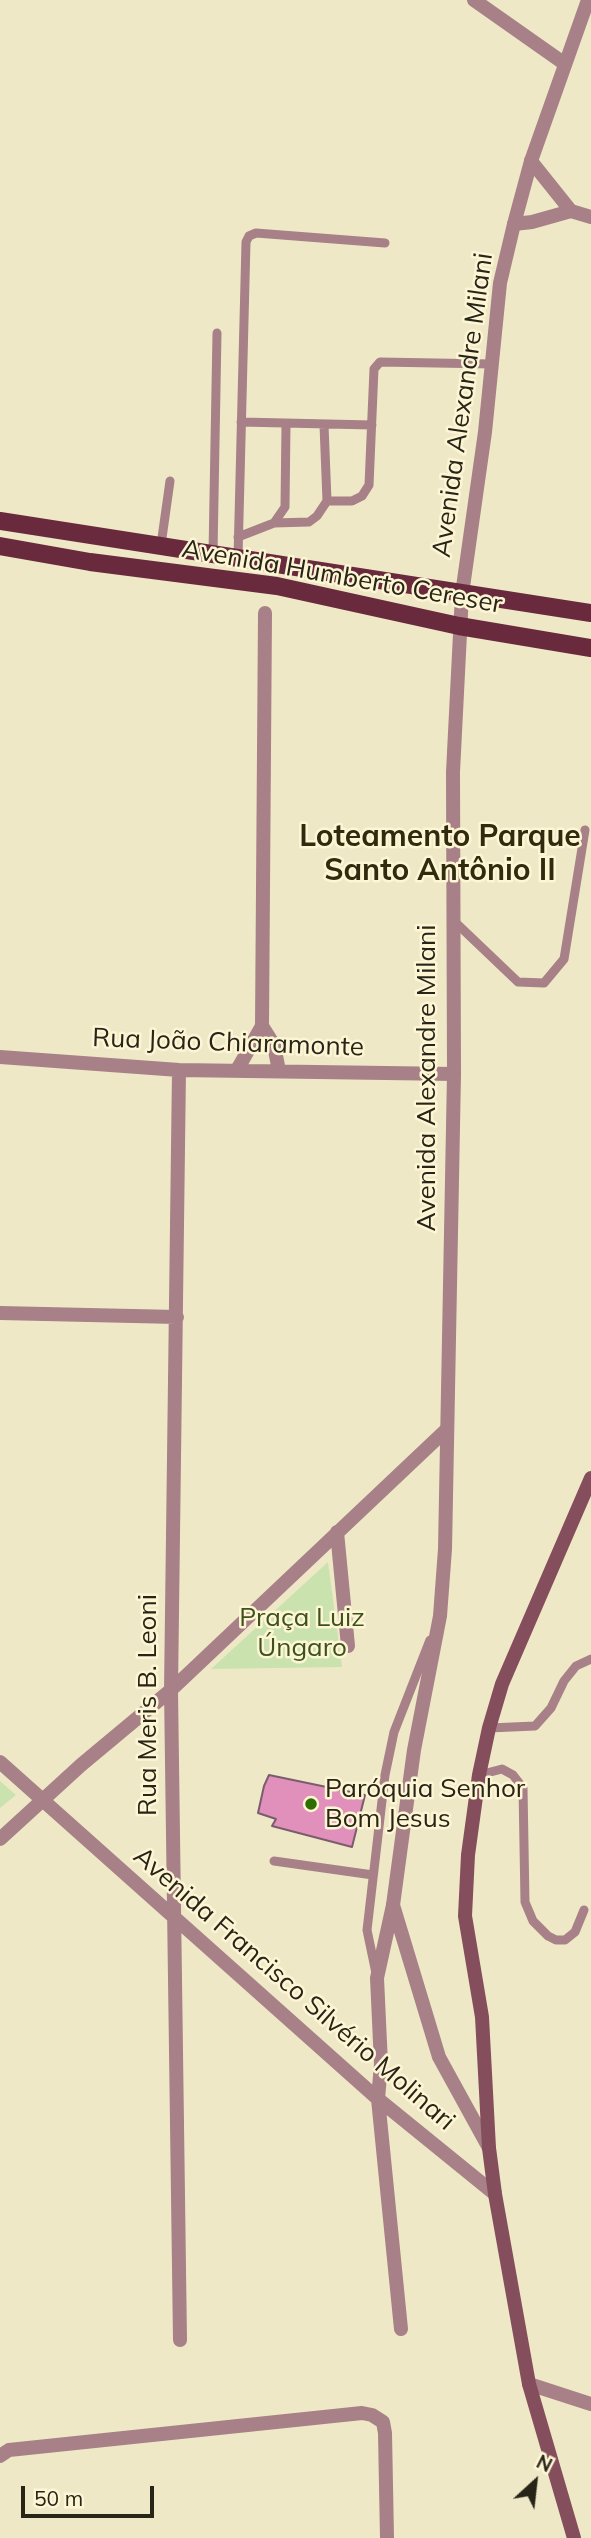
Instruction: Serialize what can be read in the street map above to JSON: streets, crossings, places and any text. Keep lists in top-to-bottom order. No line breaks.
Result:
{"streets":{"main road":["Avenida Humberto Cereser"],"street":["Avenida Alexandre Milani","Rua João Chiaramonte","Rua Meris B. Leoni","Avenida Francisco Silvério Molinari"]},"crossings":[["Avenida Alexandre Milani","Avenida Humberto Cereser"],["Avenida Alexandre Milani","Rua João Chiaramonte"],["Rua João Chiaramonte","Rua Meris B. Leoni"],["Rua Meris B. Leoni","Avenida Francisco Silvério Molinari"]],"districts":["Loteamento Parque Santo Antônio II"],"parks":["Praça Luiz Úngaro"],"places":["Paróquia Senhor Bom Jesus"],"scale_bar":"50 m","north":"top right"}
